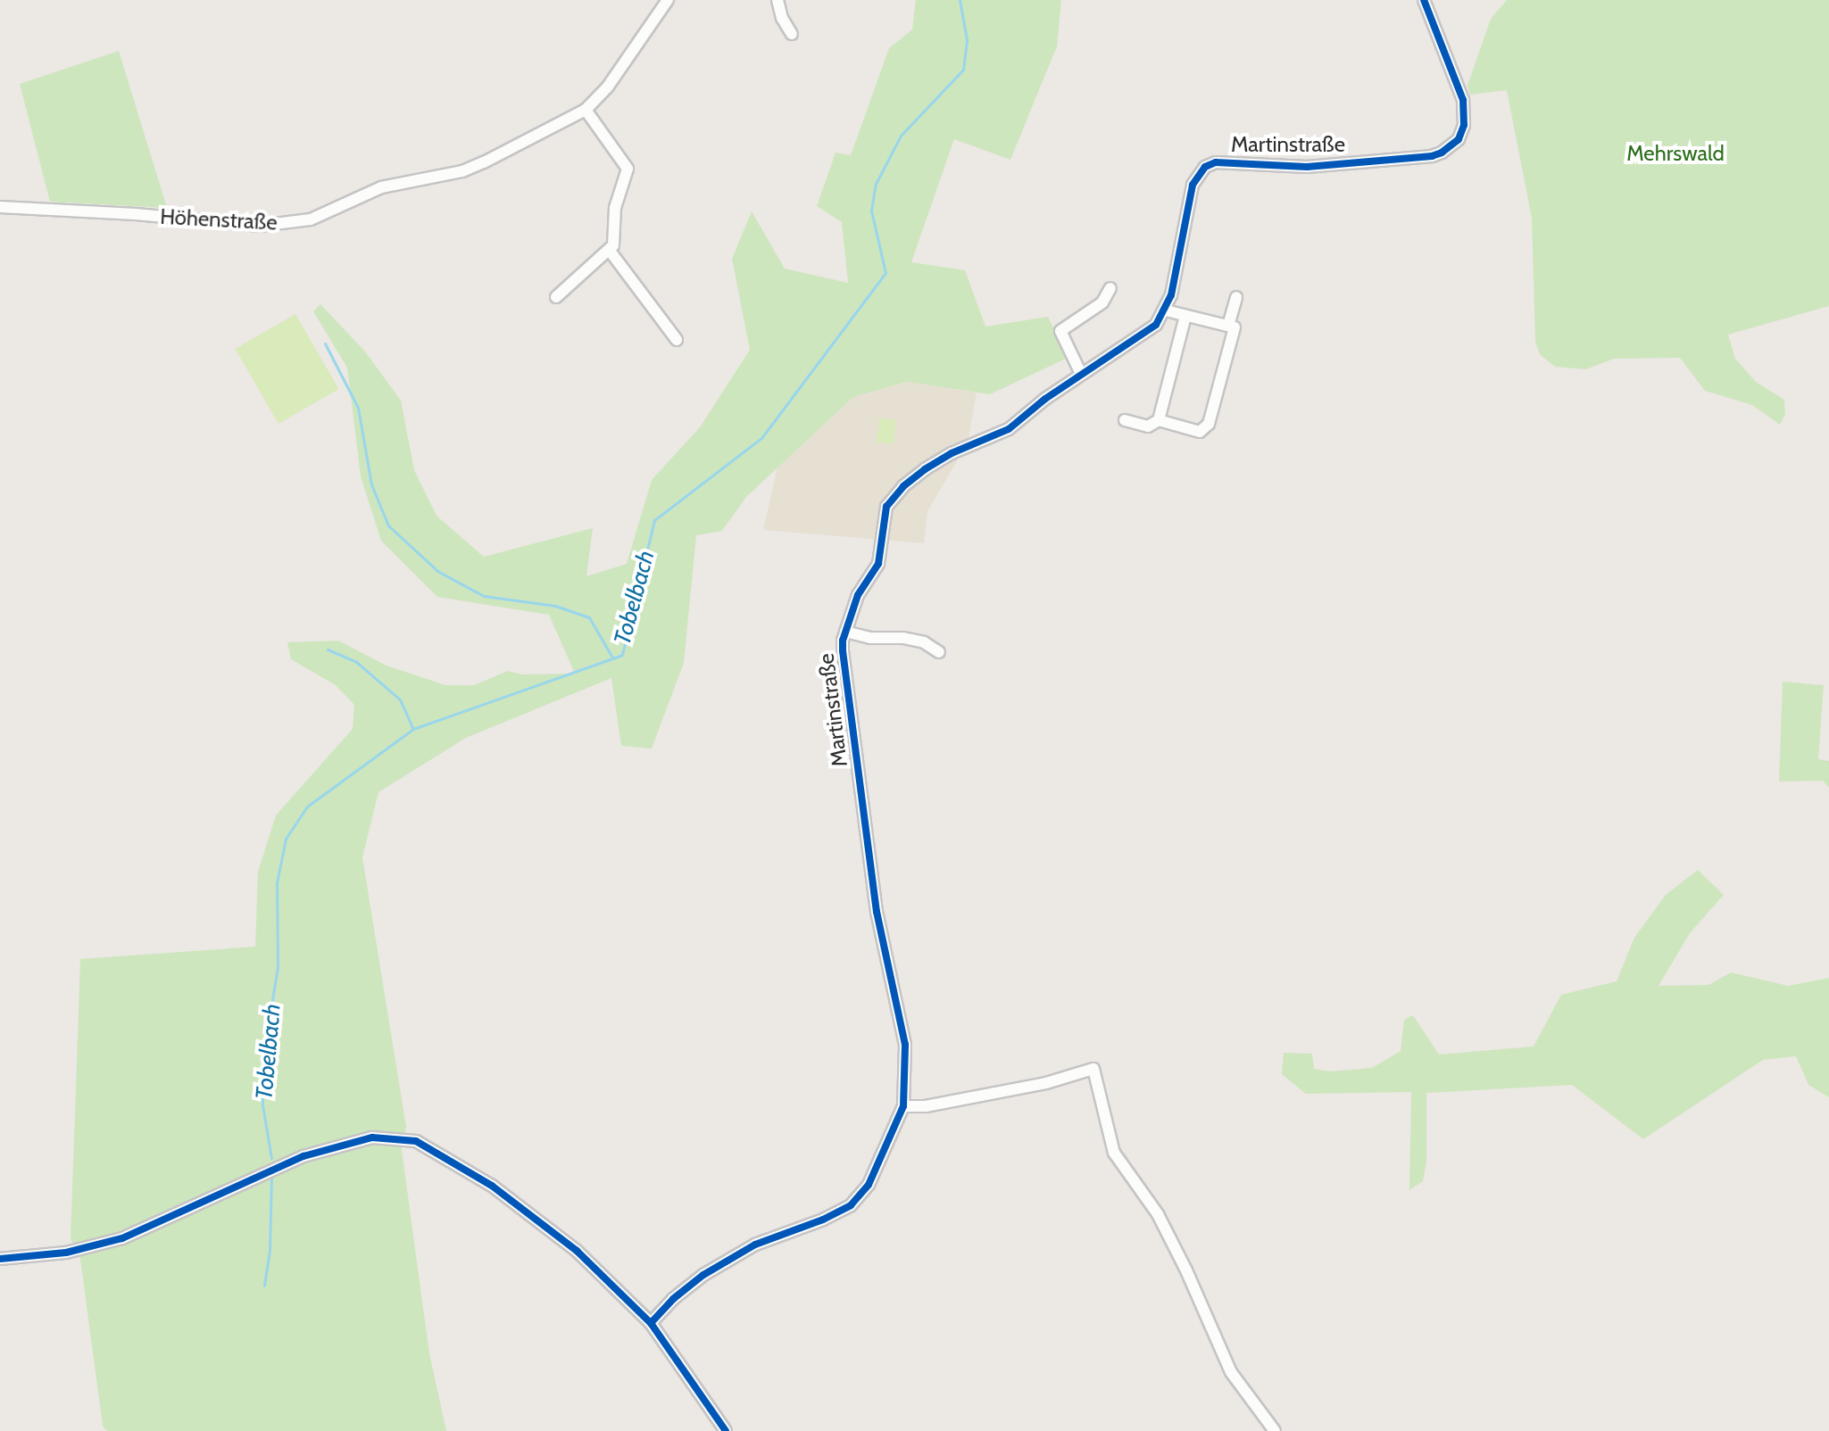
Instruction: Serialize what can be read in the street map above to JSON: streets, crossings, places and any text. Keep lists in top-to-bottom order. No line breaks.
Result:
{"streets":{"street":["Martinstraße","Höhenstraße"]},"water":["Tobelbach"],"parks":["Mehrswald"]}
